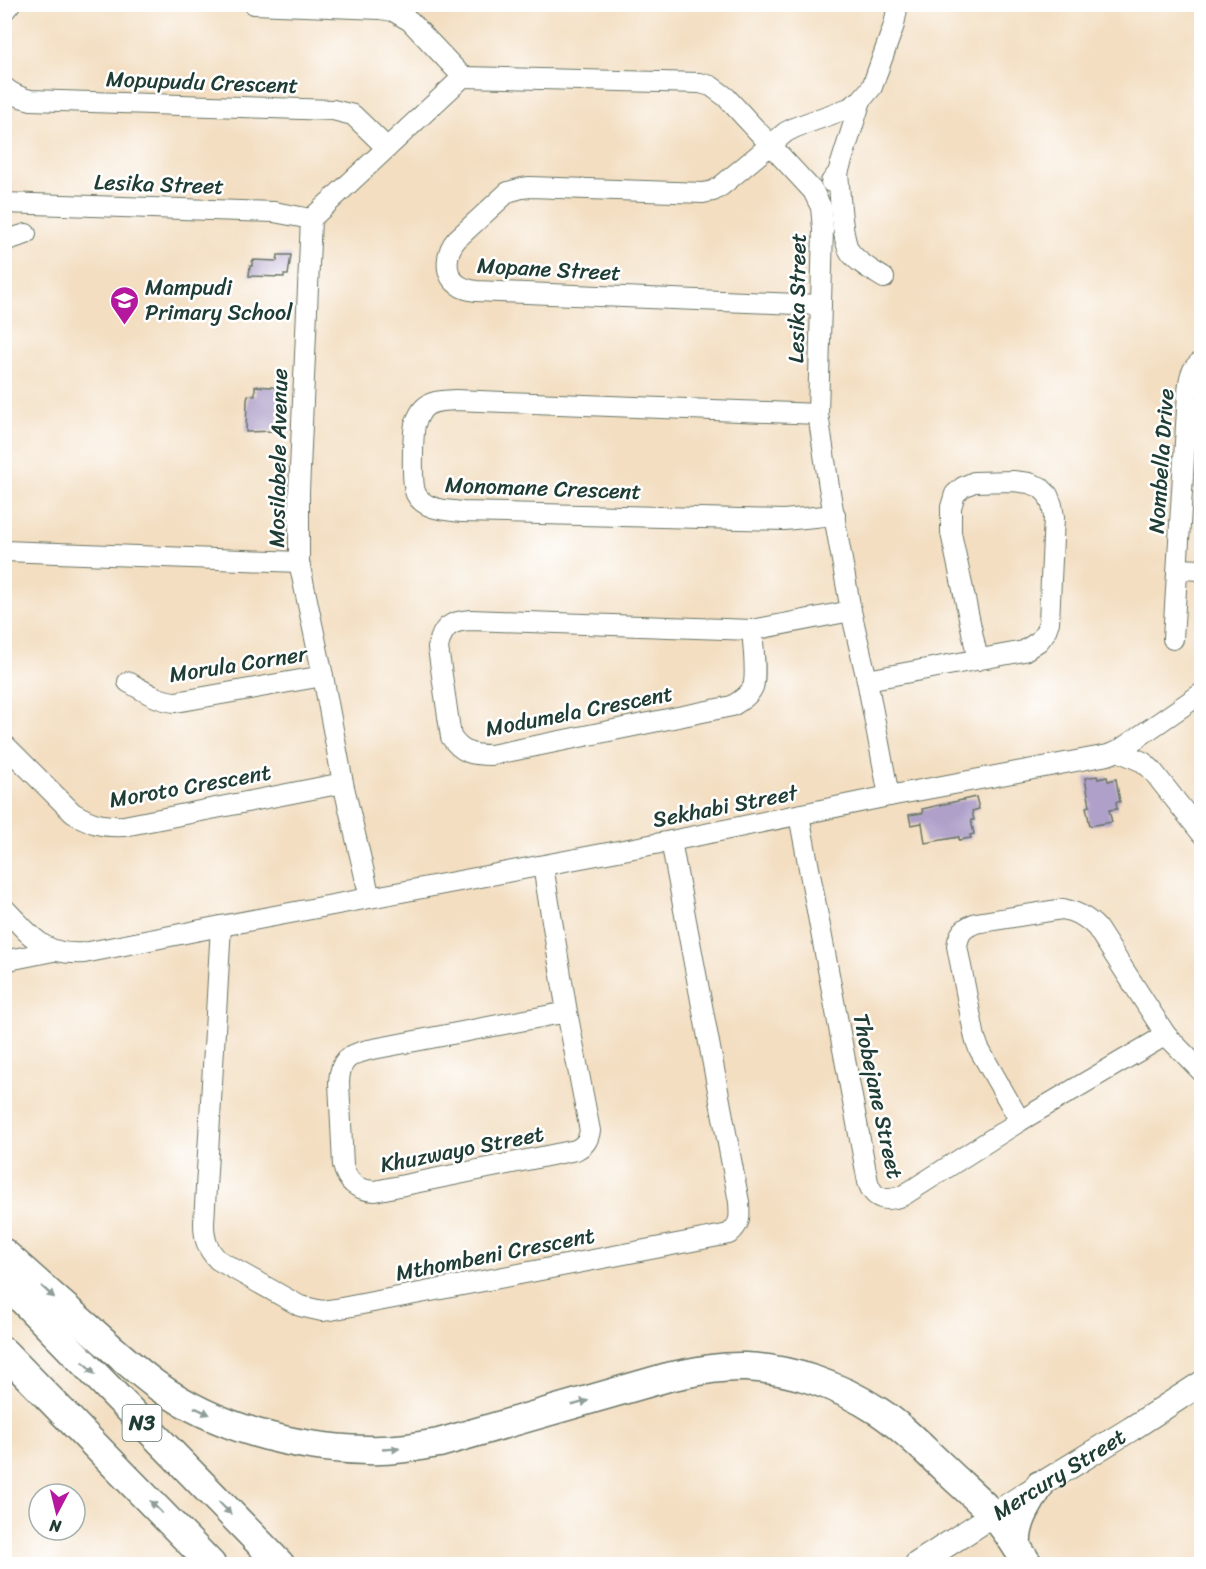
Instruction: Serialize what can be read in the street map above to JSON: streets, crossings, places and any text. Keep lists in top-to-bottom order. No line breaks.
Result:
{"streets":{"highway":["N3"],"main road":["Mercury Street"],"street":["Mopupudu Crescent","Lesika Street","Mopane Street","Mosilabele Avenue","Nombella Drive","Monomane Crescent","Morula Corner","Modumela Crescent","Moroto Crescent","Sekhabi Street","Thobejane Street","Khuzwayo Street","Mthombeni Crescent"]},"crossings":[["Lesika Street","Mopane Street"],["Lesika Street","Mosilabele Avenue"],["Lesika Street","Monomane Crescent"],["Lesika Street","Modumela Crescent"],["Lesika Street","Sekhabi Street"],["Mosilabele Avenue","Morula Corner"],["Mosilabele Avenue","Moroto Crescent"],["Mosilabele Avenue","Sekhabi Street"],["Sekhabi Street","Thobejane Street"],["Sekhabi Street","Khuzwayo Street"],["Sekhabi Street","Mthombeni Crescent"]],"places":{"school or university":["Mampudi Primary School"]},"north":"bottom"}
